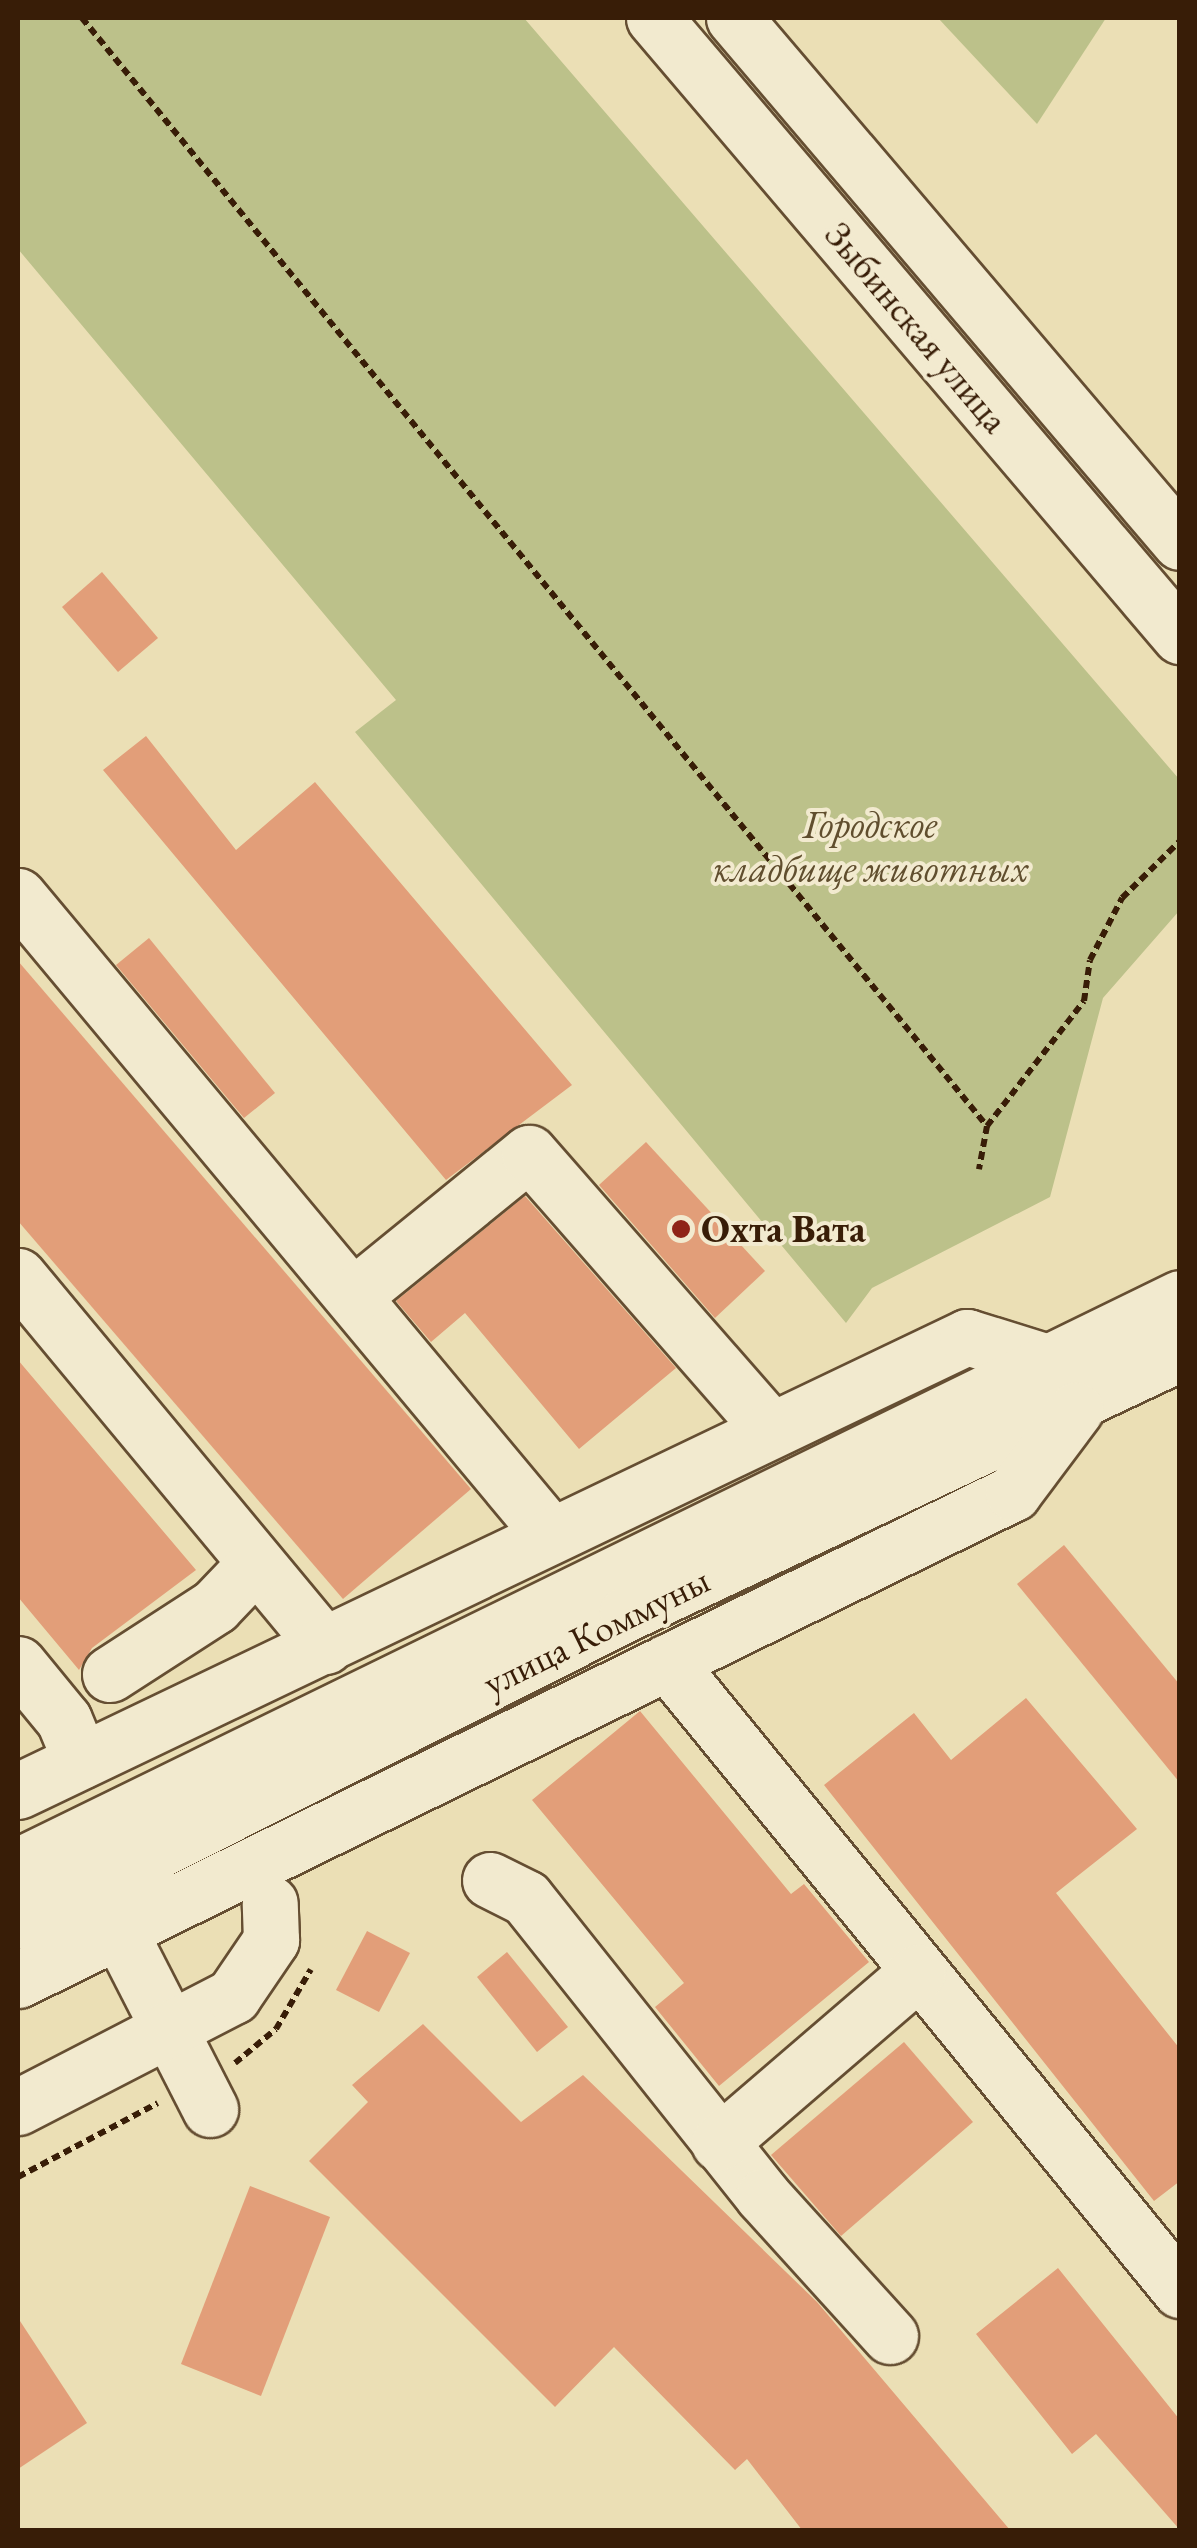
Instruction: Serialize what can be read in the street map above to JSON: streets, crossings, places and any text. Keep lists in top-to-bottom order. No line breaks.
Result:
{"streets":{"street":["Зыбинская улица","улица Коммуны"]},"parks":["Городское кладбище животных"],"places":["Охта Вата"]}
